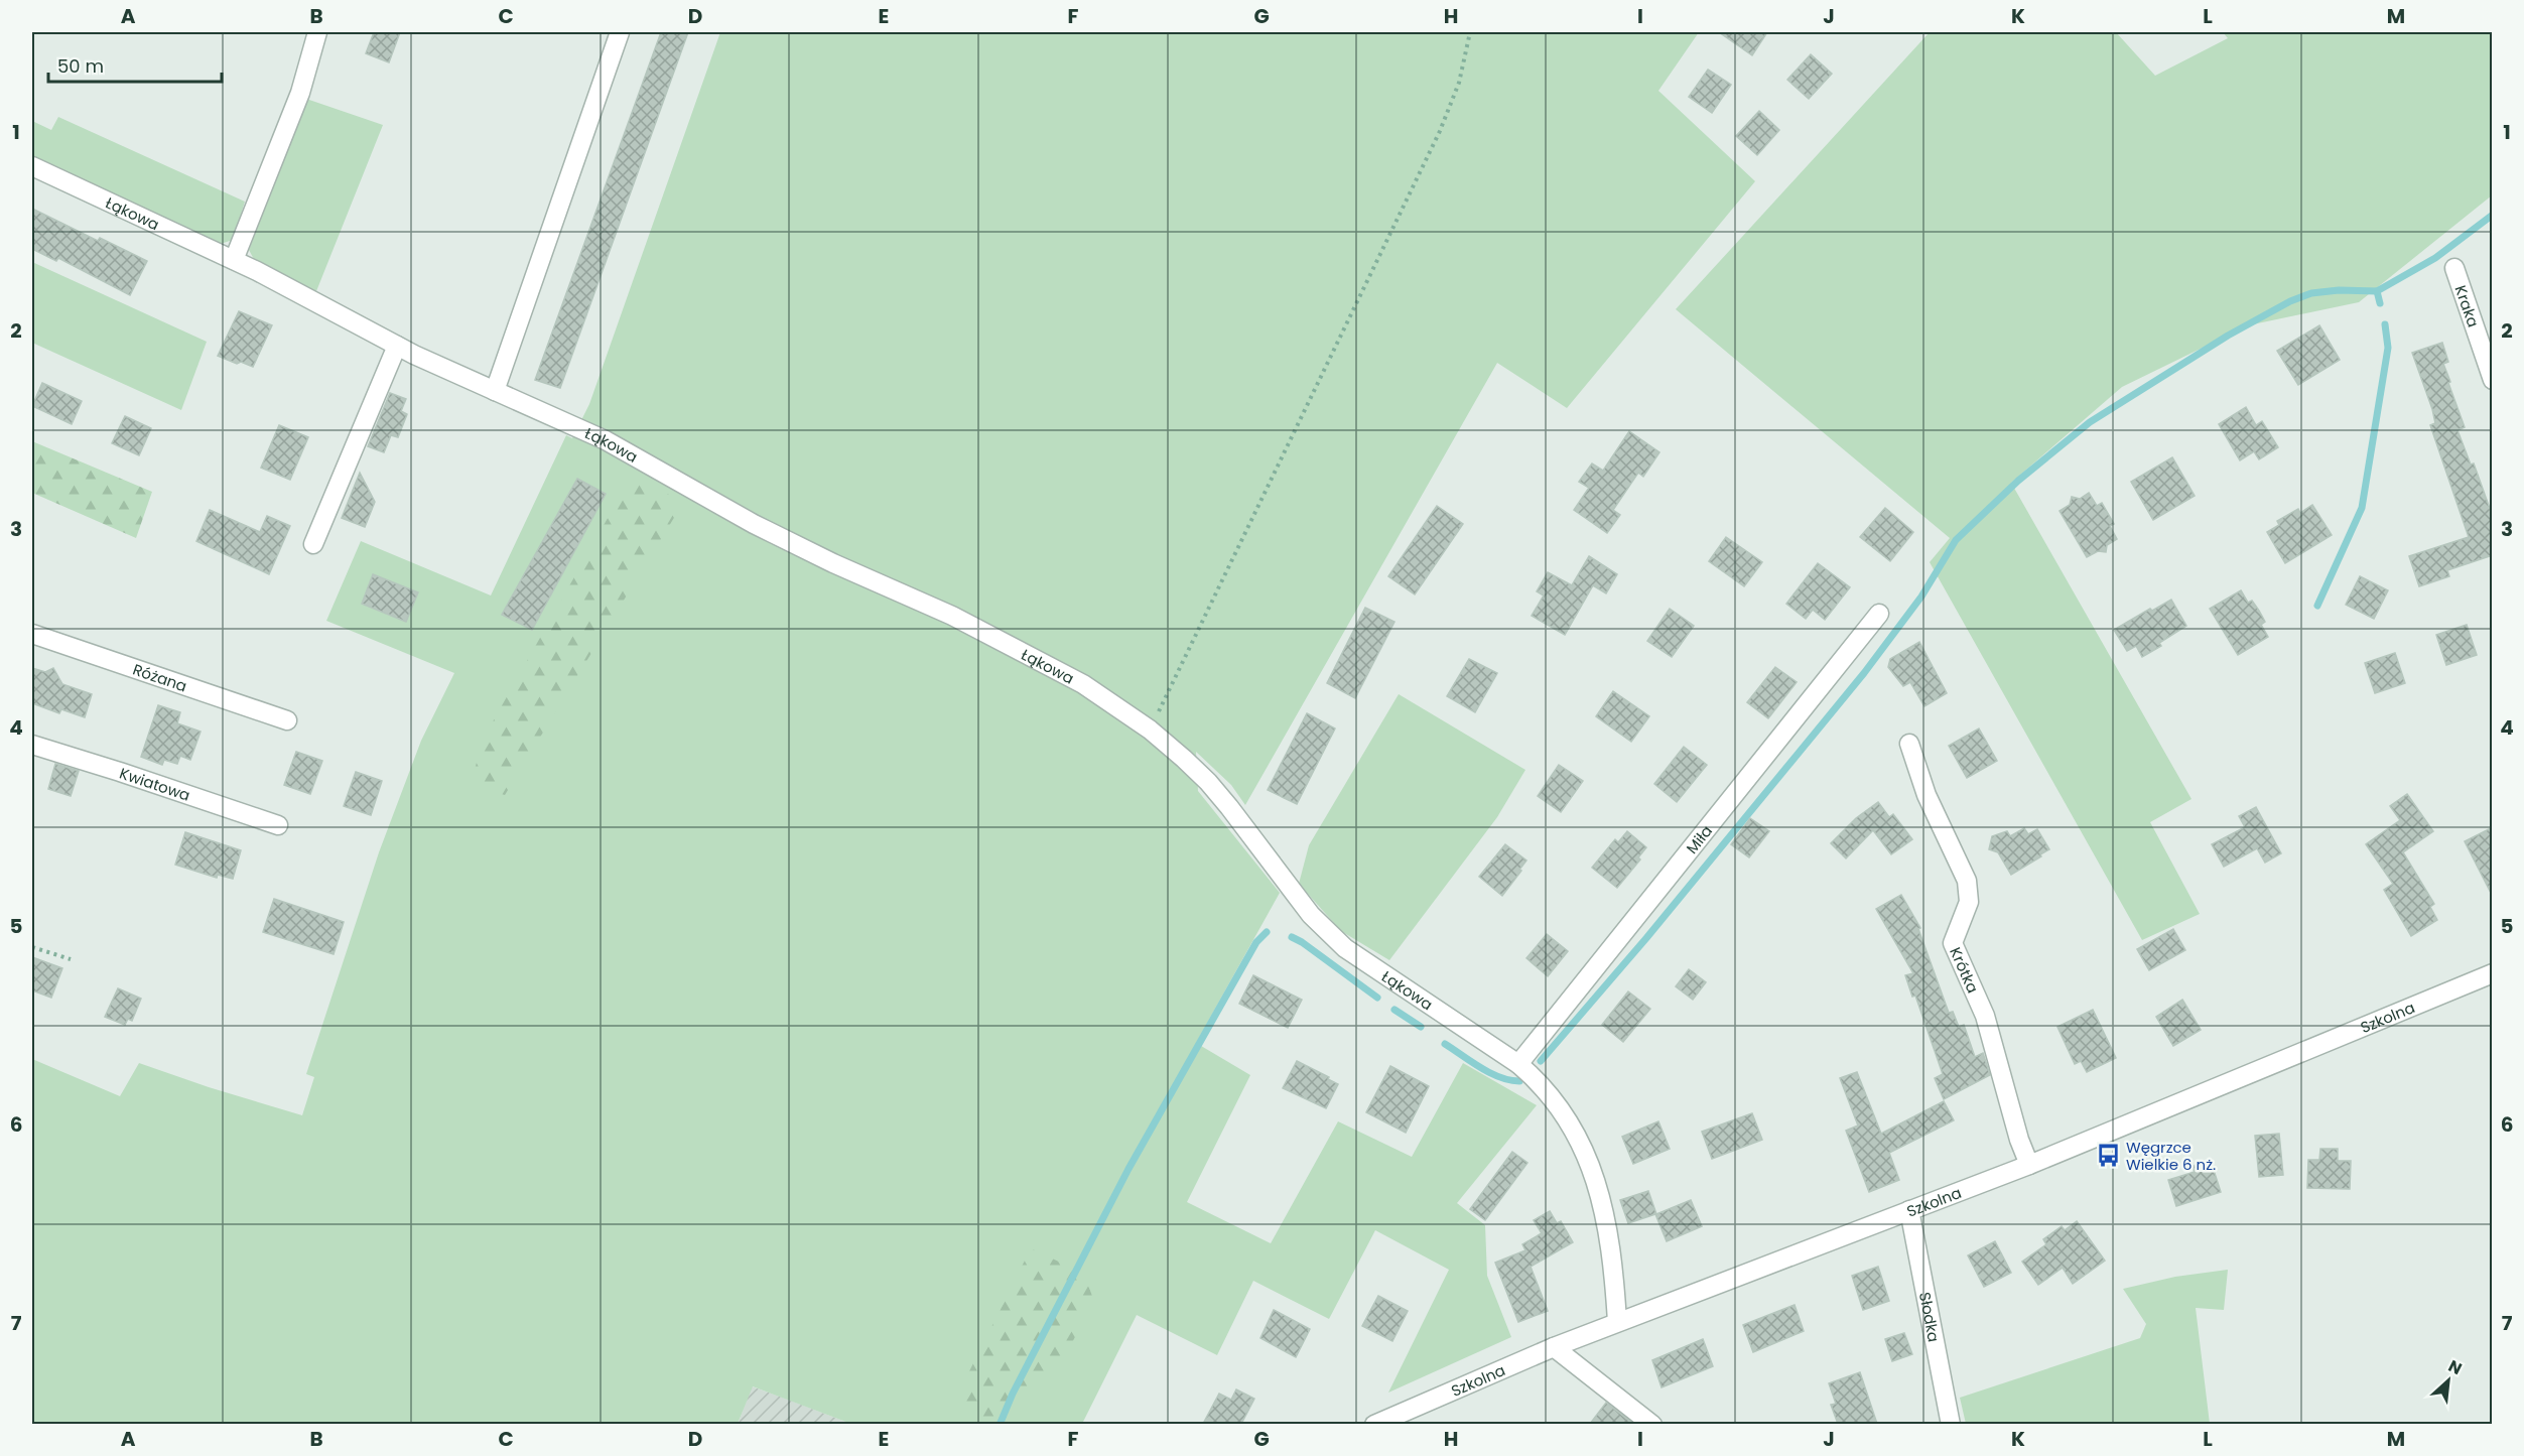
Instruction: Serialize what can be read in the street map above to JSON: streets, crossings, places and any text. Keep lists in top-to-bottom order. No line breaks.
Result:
{"streets":{"street":["Łąkowa","Kraka","Różana","Kwiatowa","Miła","Krótka","Szkolna","Słodka"]},"crossings":[["Łąkowa","Miła"],["Łąkowa","Szkolna"],["Krótka","Szkolna"],["Szkolna","Słodka"]],"places":{"bus stop":["Węgrzce Wielkie 6 nż."]},"scale_bar":"50 m","north":"top right","grid":{"columns":["A","B","C","D","E","F","G","H","I","J","K","L","M"],"rows":["1","2","3","4","5","6","7"]}}
